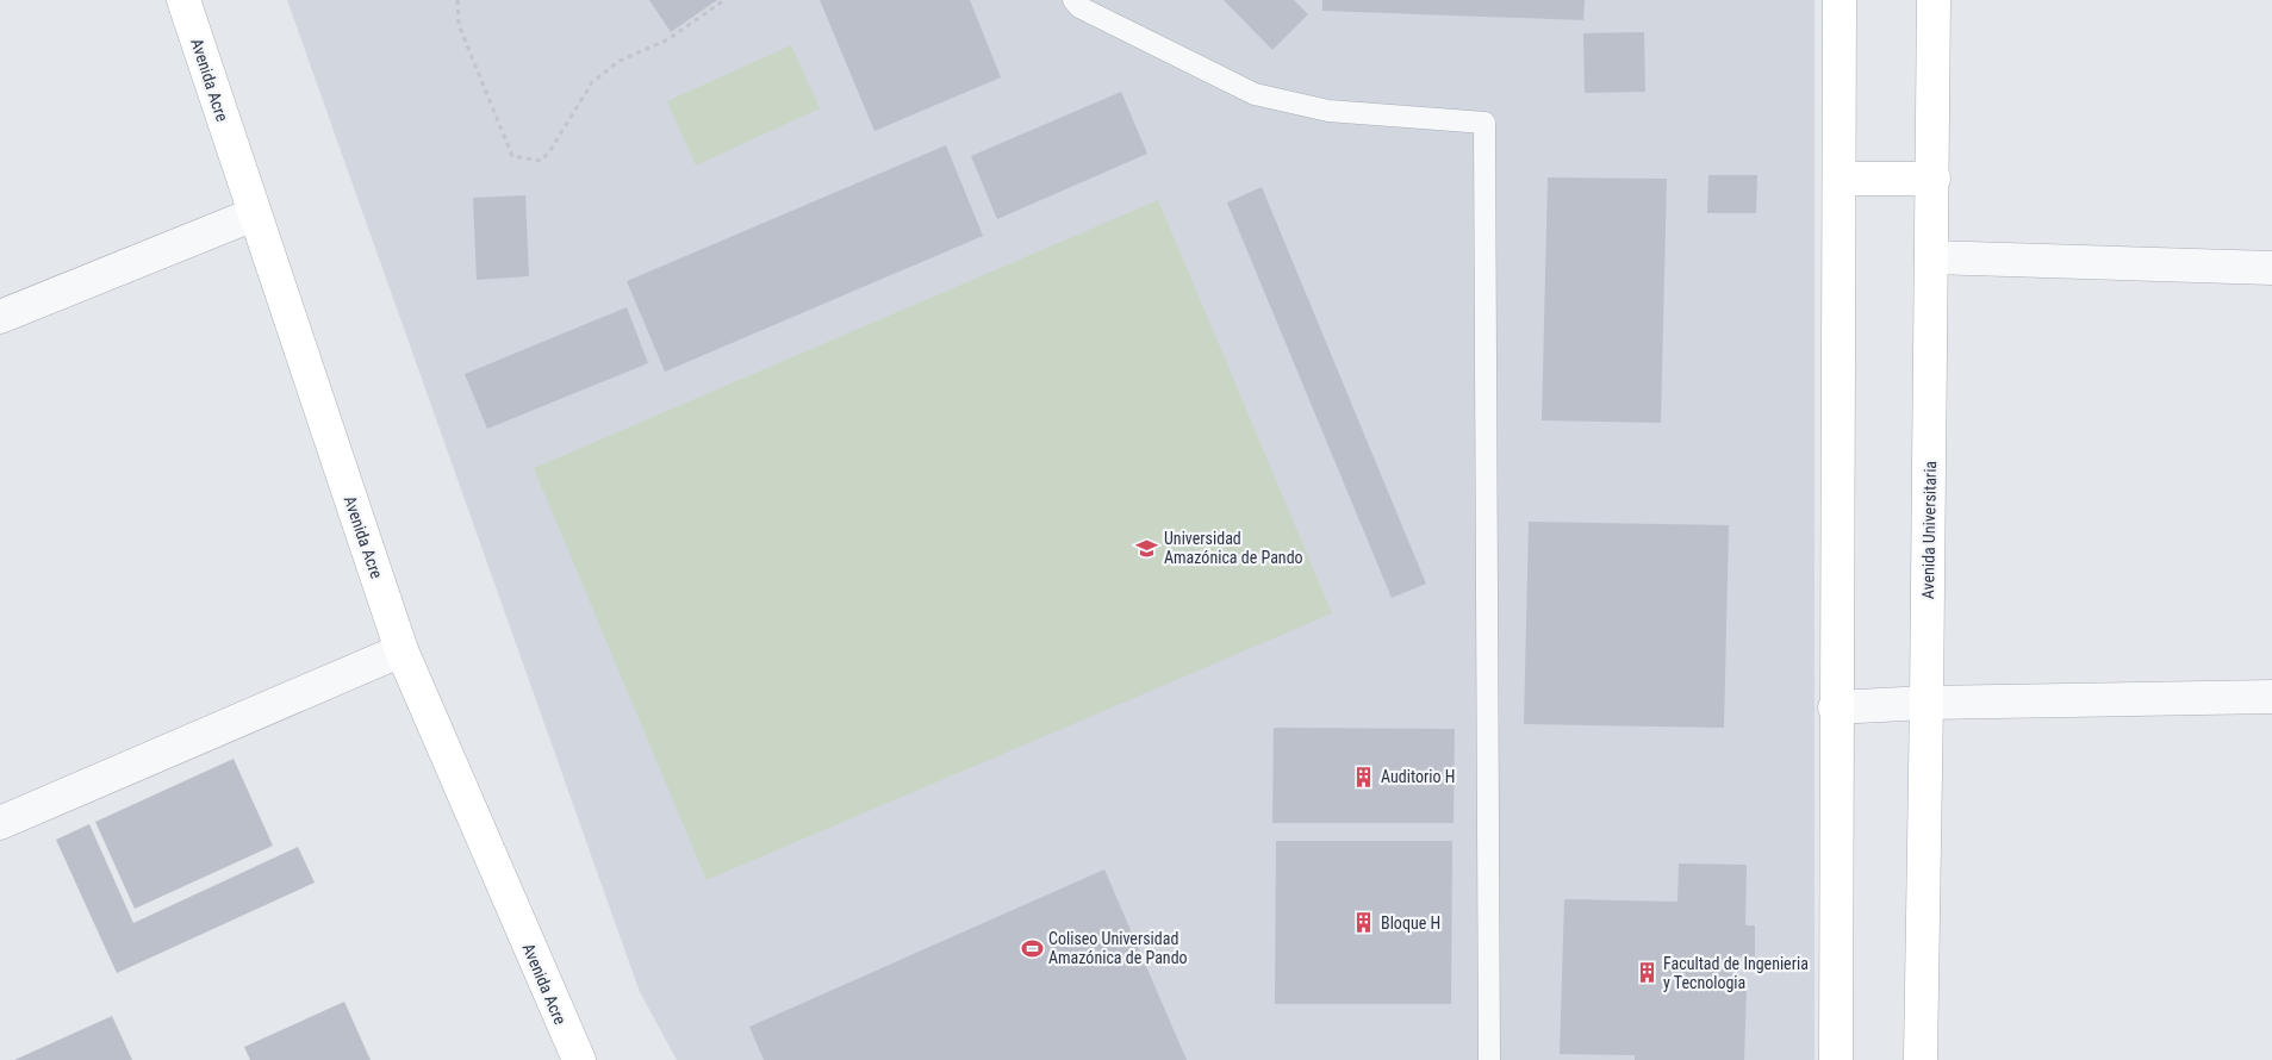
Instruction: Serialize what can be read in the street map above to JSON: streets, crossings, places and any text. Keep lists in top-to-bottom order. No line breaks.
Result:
{"streets":{"main road":["Avenida Acre","Avenida Universitaria"]},"places":{"school or university":["Universidad Amazónica de Pando"],"building":["Auditorio H","Bloque H","Facultad de Ingenieria y Tecnologia"],"sports":["Coliseo Universidad Amazónica de Pando"]}}
